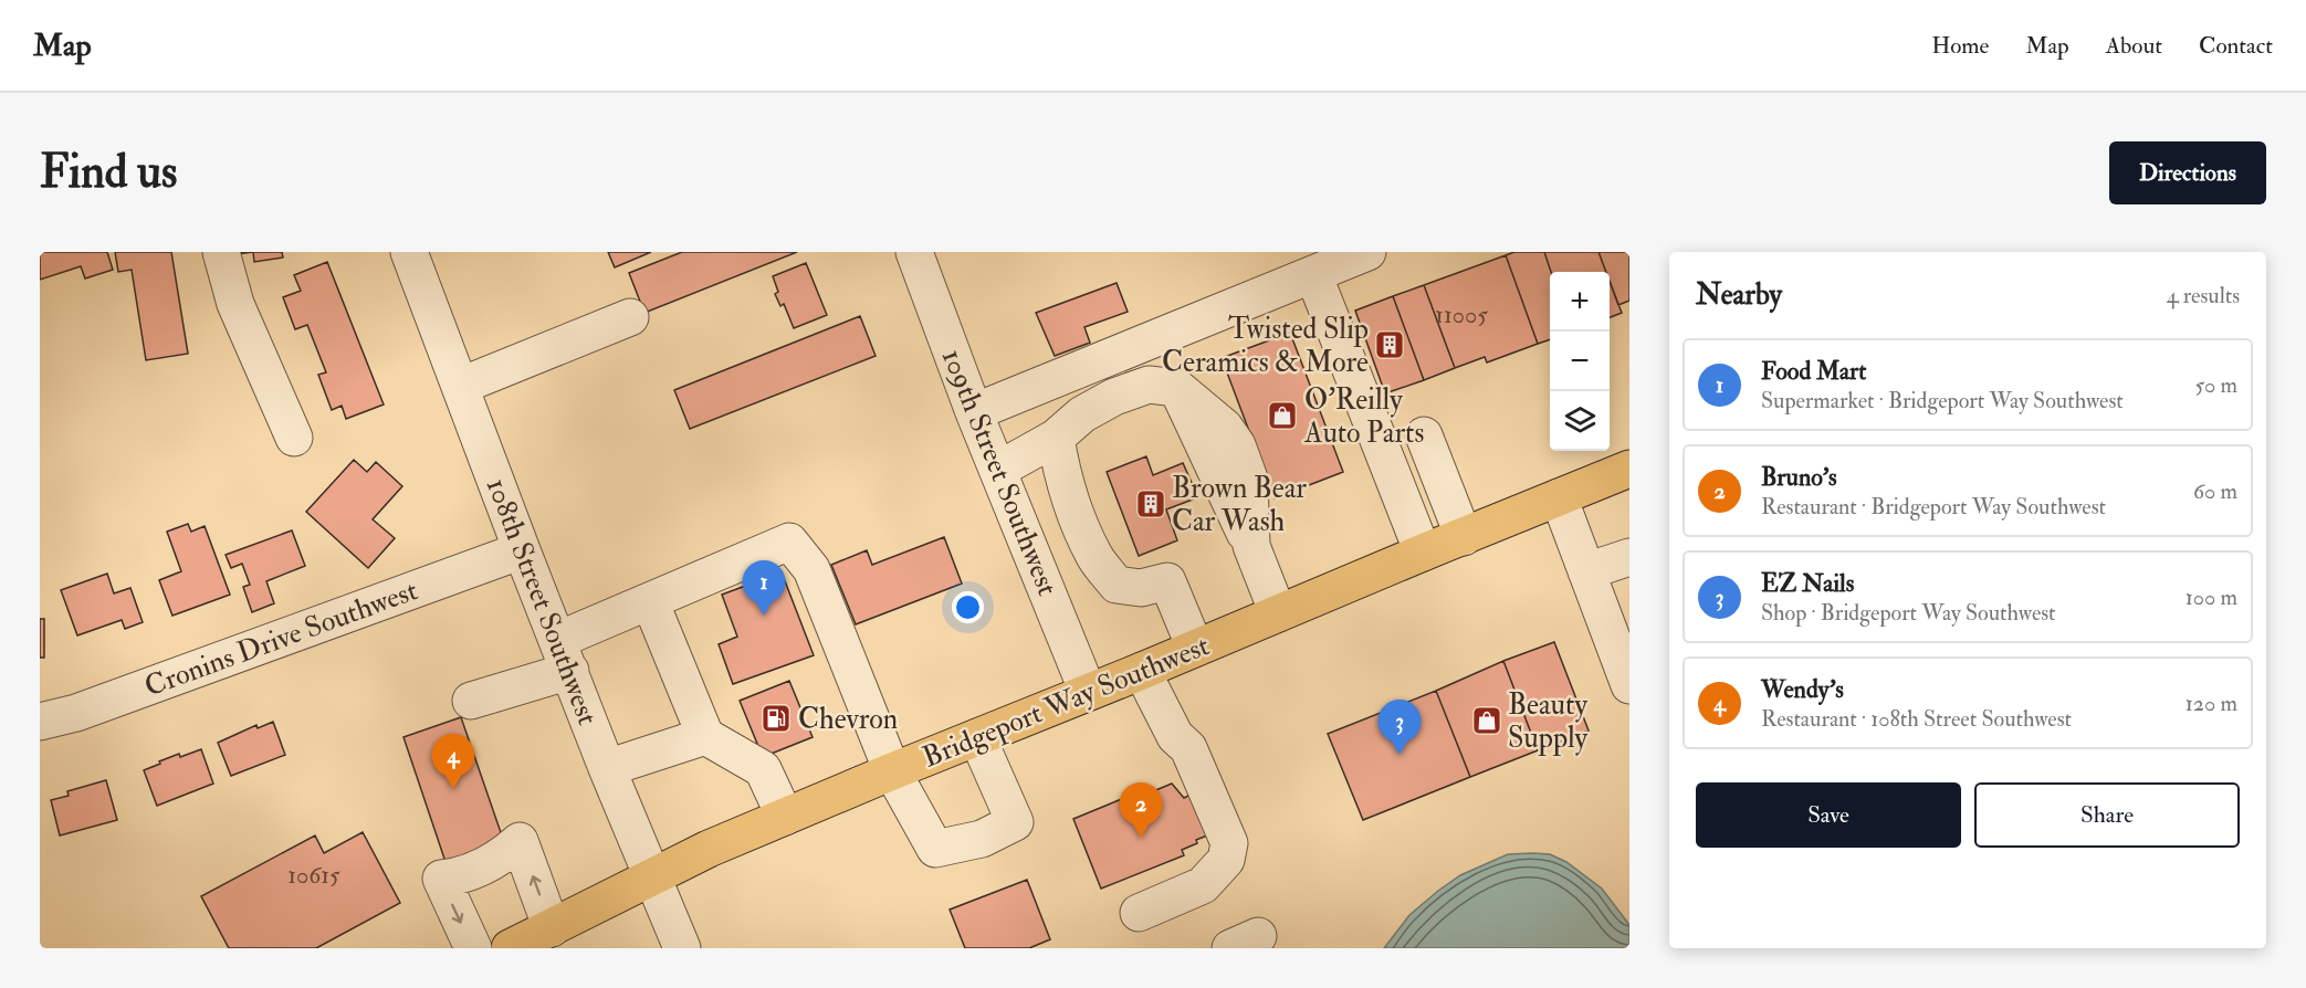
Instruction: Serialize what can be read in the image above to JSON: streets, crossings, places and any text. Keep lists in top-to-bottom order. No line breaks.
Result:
{"streets":{"main road":["Bridgeport Way Southwest"],"street":["109th Street Southwest","108th Street Southwest","Cronins Drive Southwest"]},"crossings":[["109th Street Southwest","Bridgeport Way Southwest"],["108th Street Southwest","Cronins Drive Southwest"],["108th Street Southwest","Bridgeport Way Southwest"]],"places":{"building":["Twisted Slip Ceramics & More","Brown Bear Car Wash"],"shop":["O'Reilly Auto Parts","Beauty Supply"],"fuel station":["Chevron"]},"house_numbers":["11005","10615"],"page":{"header":"Map","nav":["Home","Map","About","Contact"],"buttons":["Directions",["Save","Share"]],"title":"Find us","heading":["Nearby","4 results"],"map_buttons":["+","−"],"list":[{"mark":"1","name":"Food Mart","note":"Supermarket · Bridgeport Way Southwest","value":"50 m"},{"mark":"2","name":"Bruno's","note":"Restaurant · Bridgeport Way Southwest","value":"60 m"},{"mark":"3","name":"EZ Nails","note":"Shop · Bridgeport Way Southwest","value":"100 m"},{"mark":"4","name":"Wendy's","note":"Restaurant · 108th Street Southwest","value":"120 m"}],"pins":["1","3","4","2"]}}
